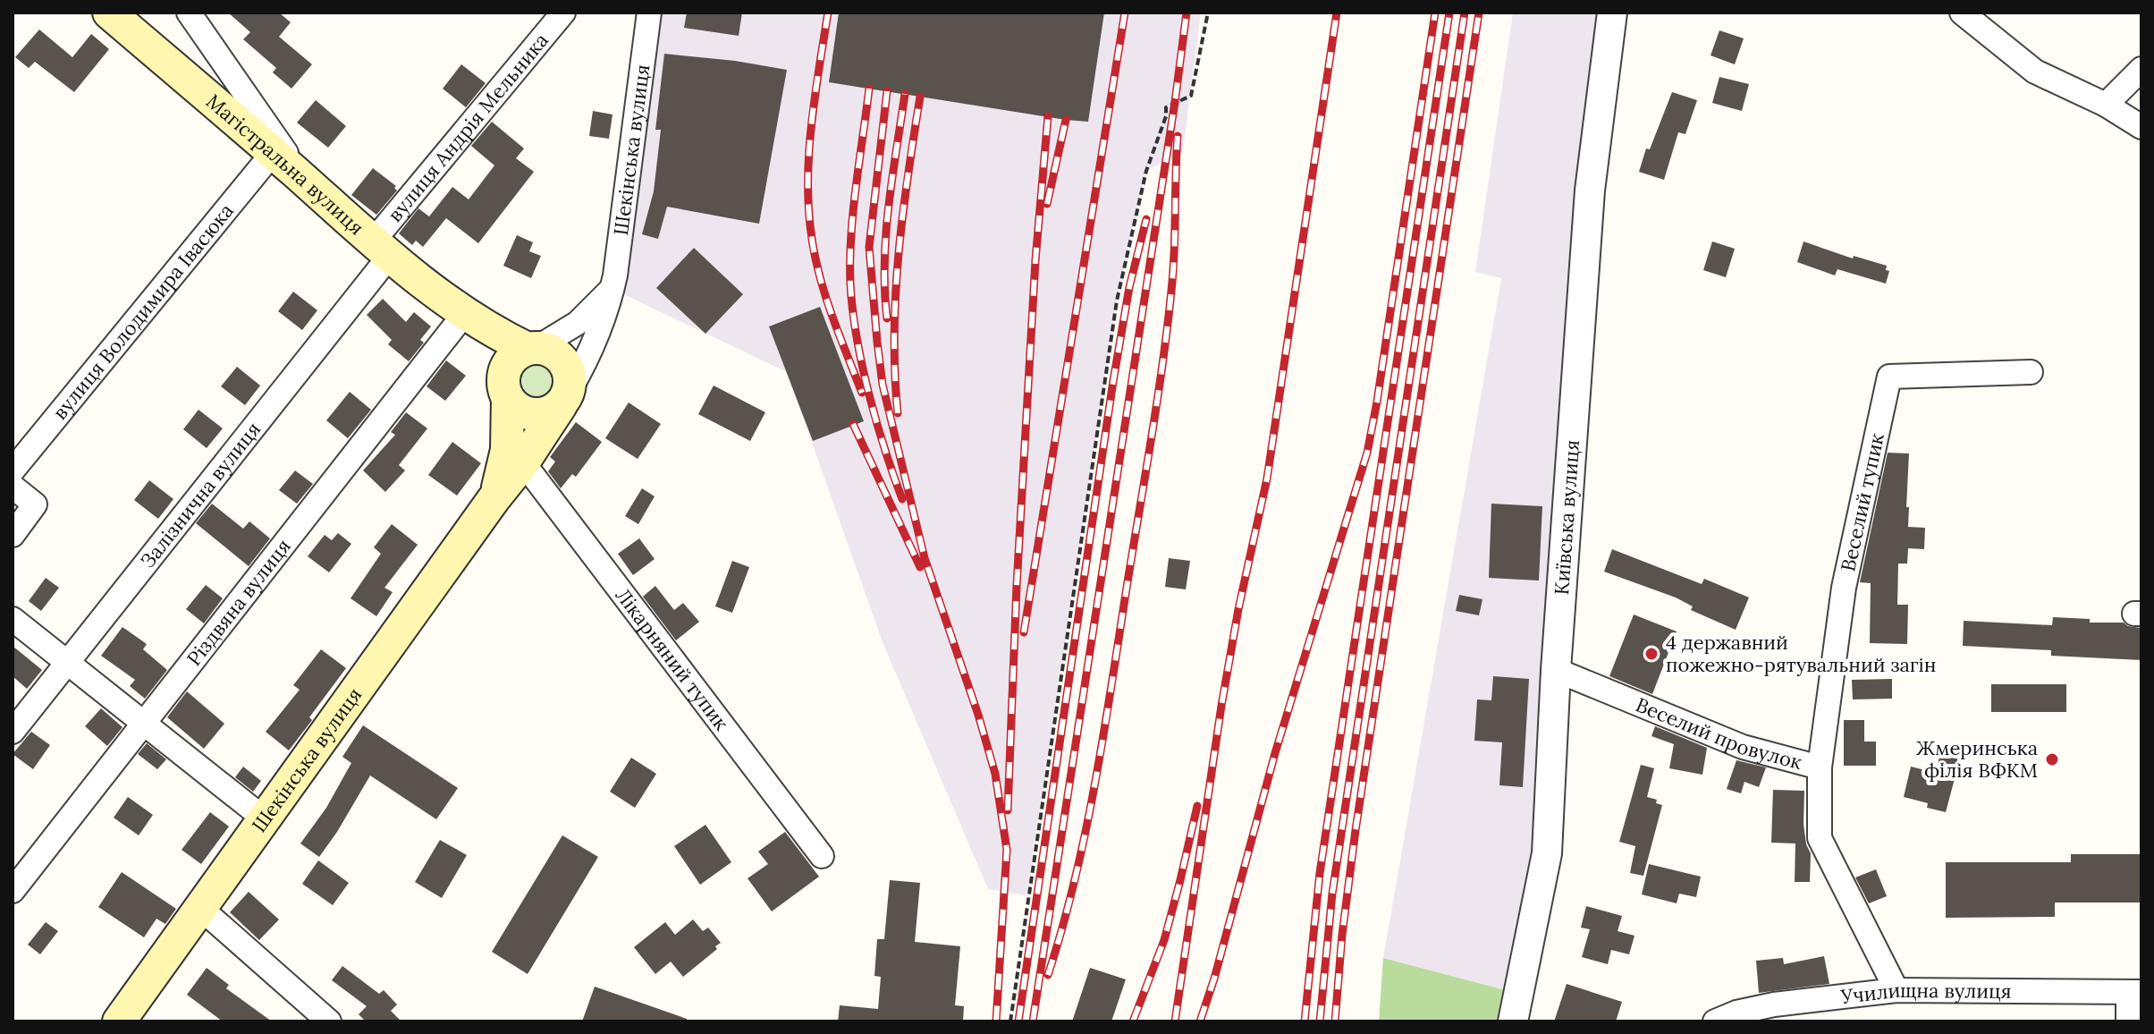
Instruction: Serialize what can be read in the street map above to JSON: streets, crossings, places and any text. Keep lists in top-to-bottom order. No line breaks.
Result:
{"streets":{"main road":["Шекінська вулиця","Магістральна вулиця"],"street":["вулиця Андрія Мельника","вулиця Володимира Івасюка","Залізнична вулиця","Веселий тупик","Київська вулиця","Різдвяна вулиця","Лікарняний тупик","Веселий провулок","Училищна вулиця"]},"crossings":[["вулиця Андрія Мельника","Магістральна вулиця"],["вулиця Андрія Мельника","Залізнична вулиця"],["Шекінська вулиця","Магістральна вулиця"],["Шекінська вулиця","Лікарняний тупик"],["Магістральна вулиця","вулиця Володимира Івасюка"],["Магістральна вулиця","Залізнична вулиця"],["Магістральна вулиця","Різдвяна вулиця"],["Веселий тупик","Веселий провулок"],["Київська вулиця","Веселий провулок"],["Веселий провулок","Училищна вулиця"]],"places":["4 державний пожежно-рятувальний загін","Жмеринська філія ВФКМ"]}
